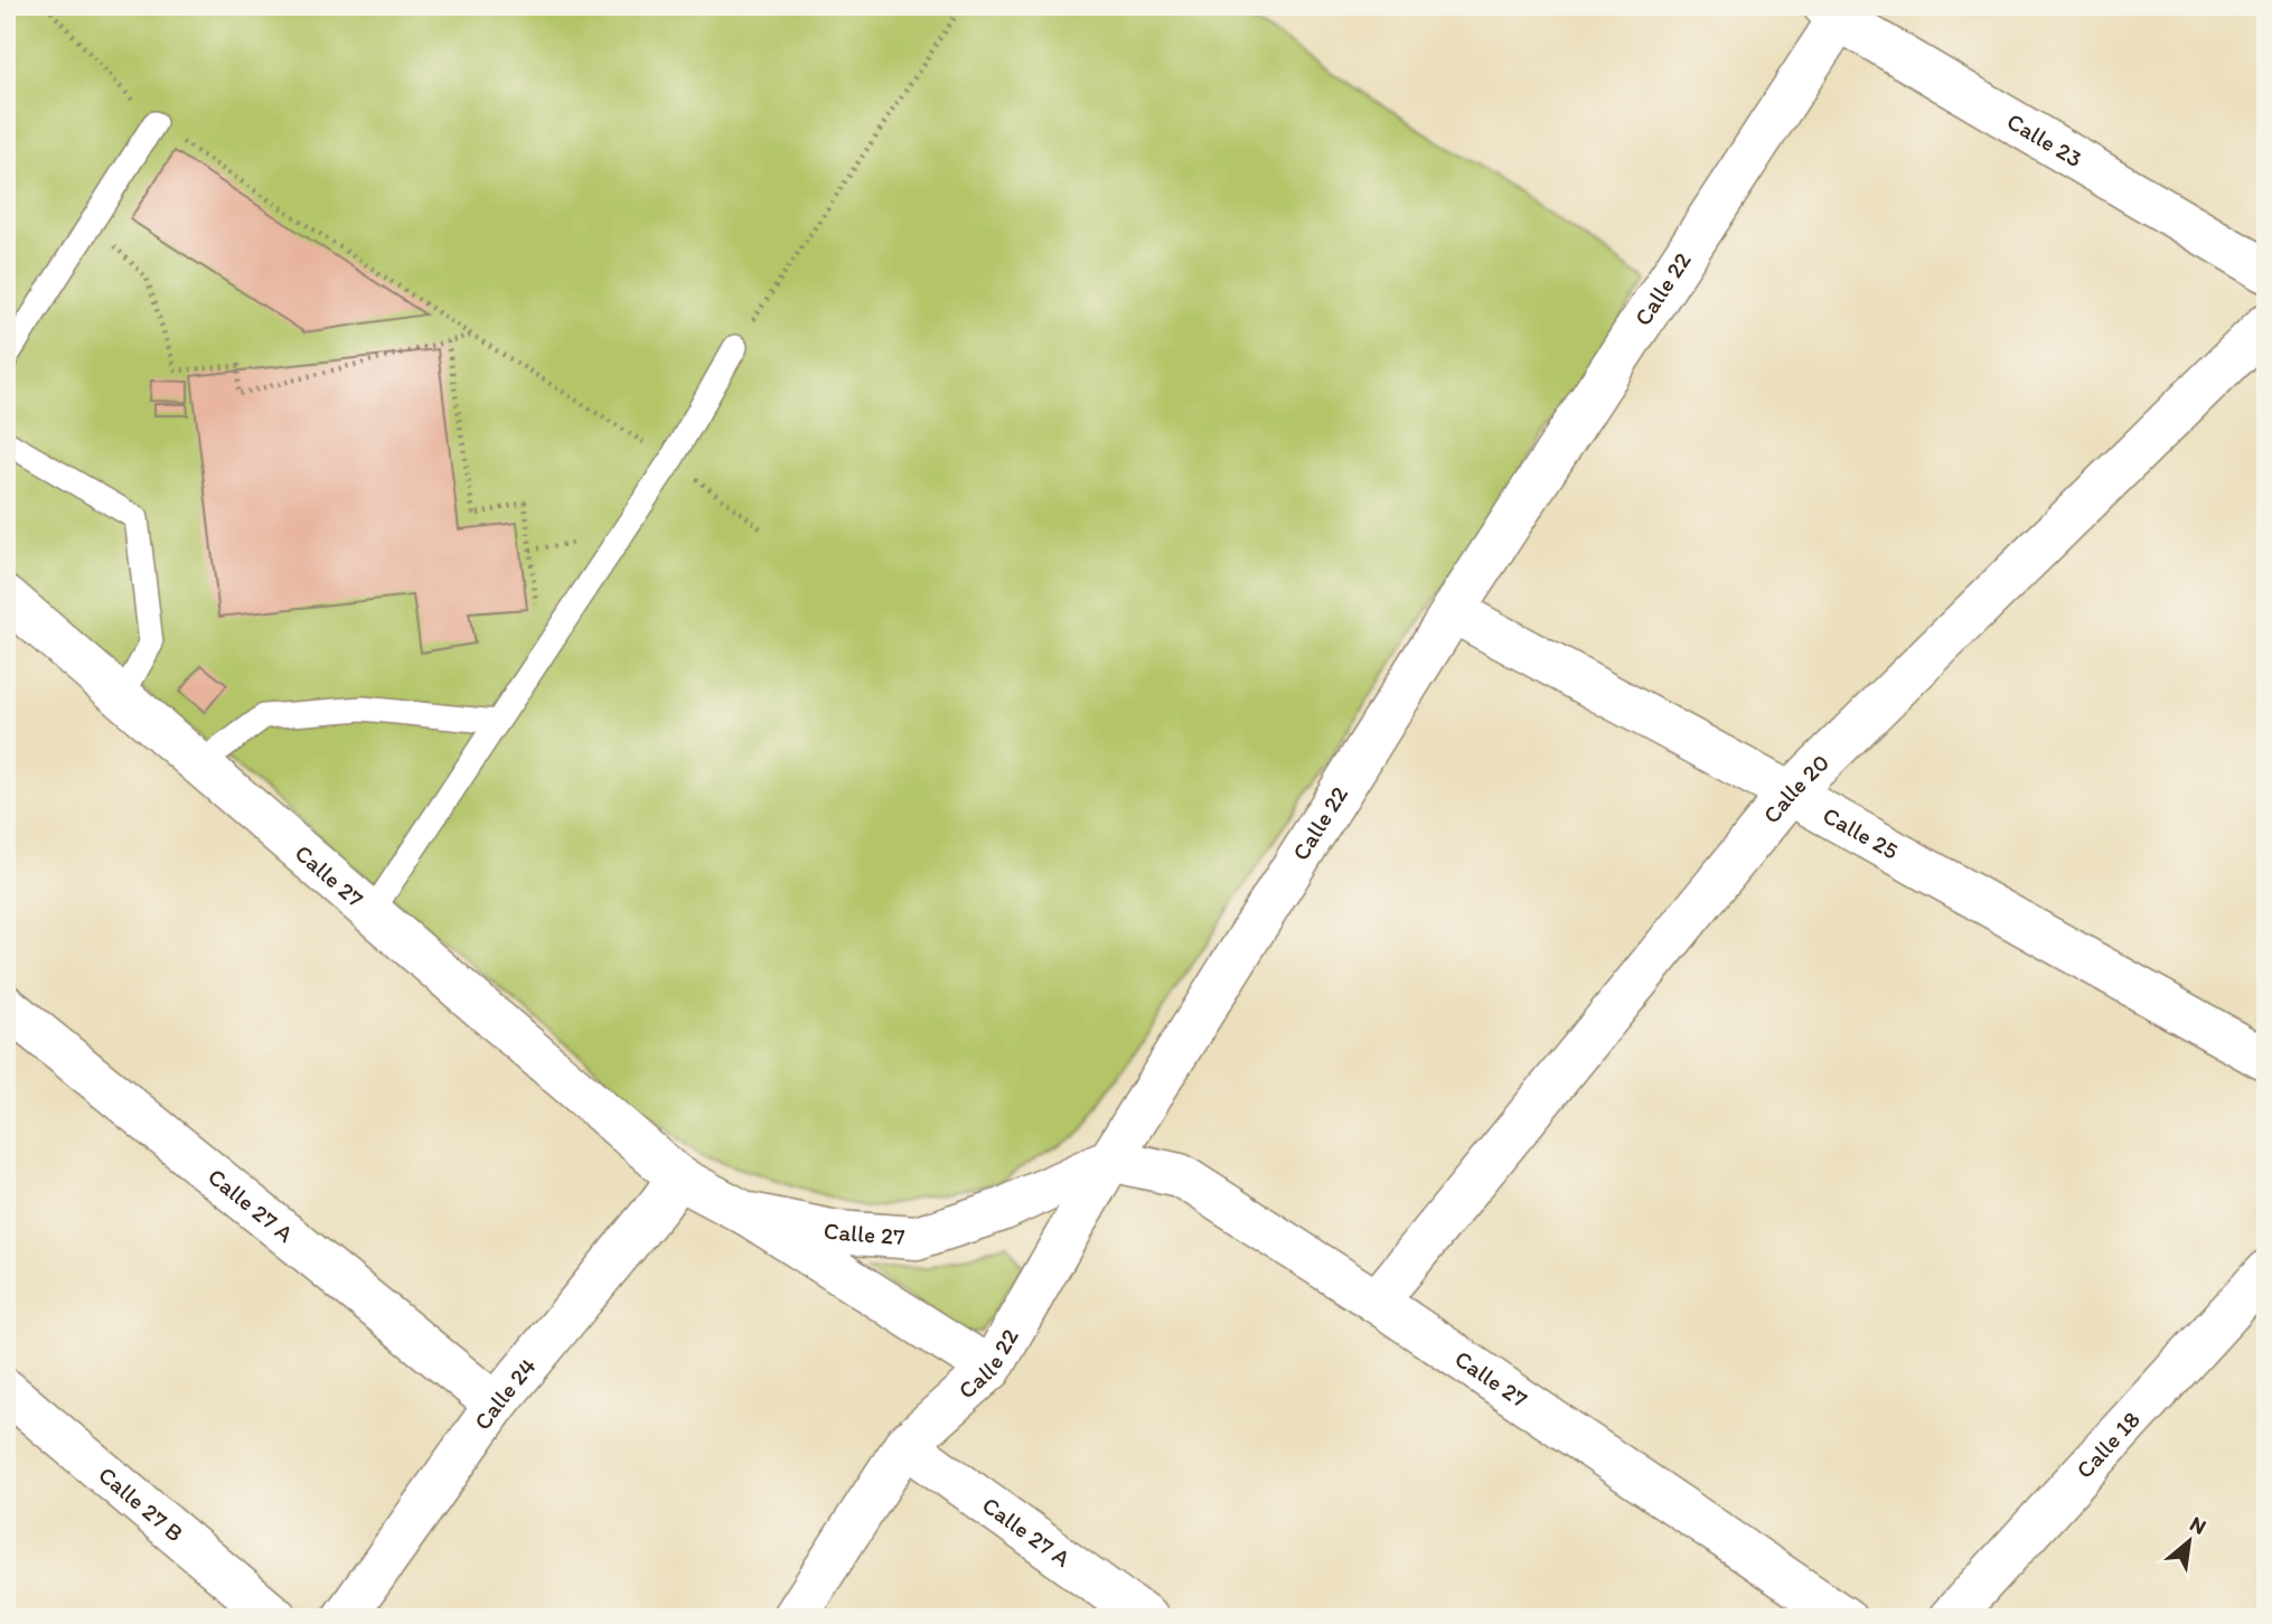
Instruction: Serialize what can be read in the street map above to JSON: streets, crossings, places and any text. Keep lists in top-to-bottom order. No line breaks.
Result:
{"streets":{"street":["Calle 23","Calle 22","Calle 20","Calle 25","Calle 27","Calle 27 A","Calle 24","Calle 18","Calle 27 B"]},"crossings":[["Calle 23","Calle 22"],["Calle 22","Calle 25"],["Calle 22","Calle 27"],["Calle 22","Calle 27 A"],["Calle 20","Calle 25"],["Calle 20","Calle 27"],["Calle 27","Calle 24"],["Calle 27 A","Calle 24"]],"north":"top right"}
